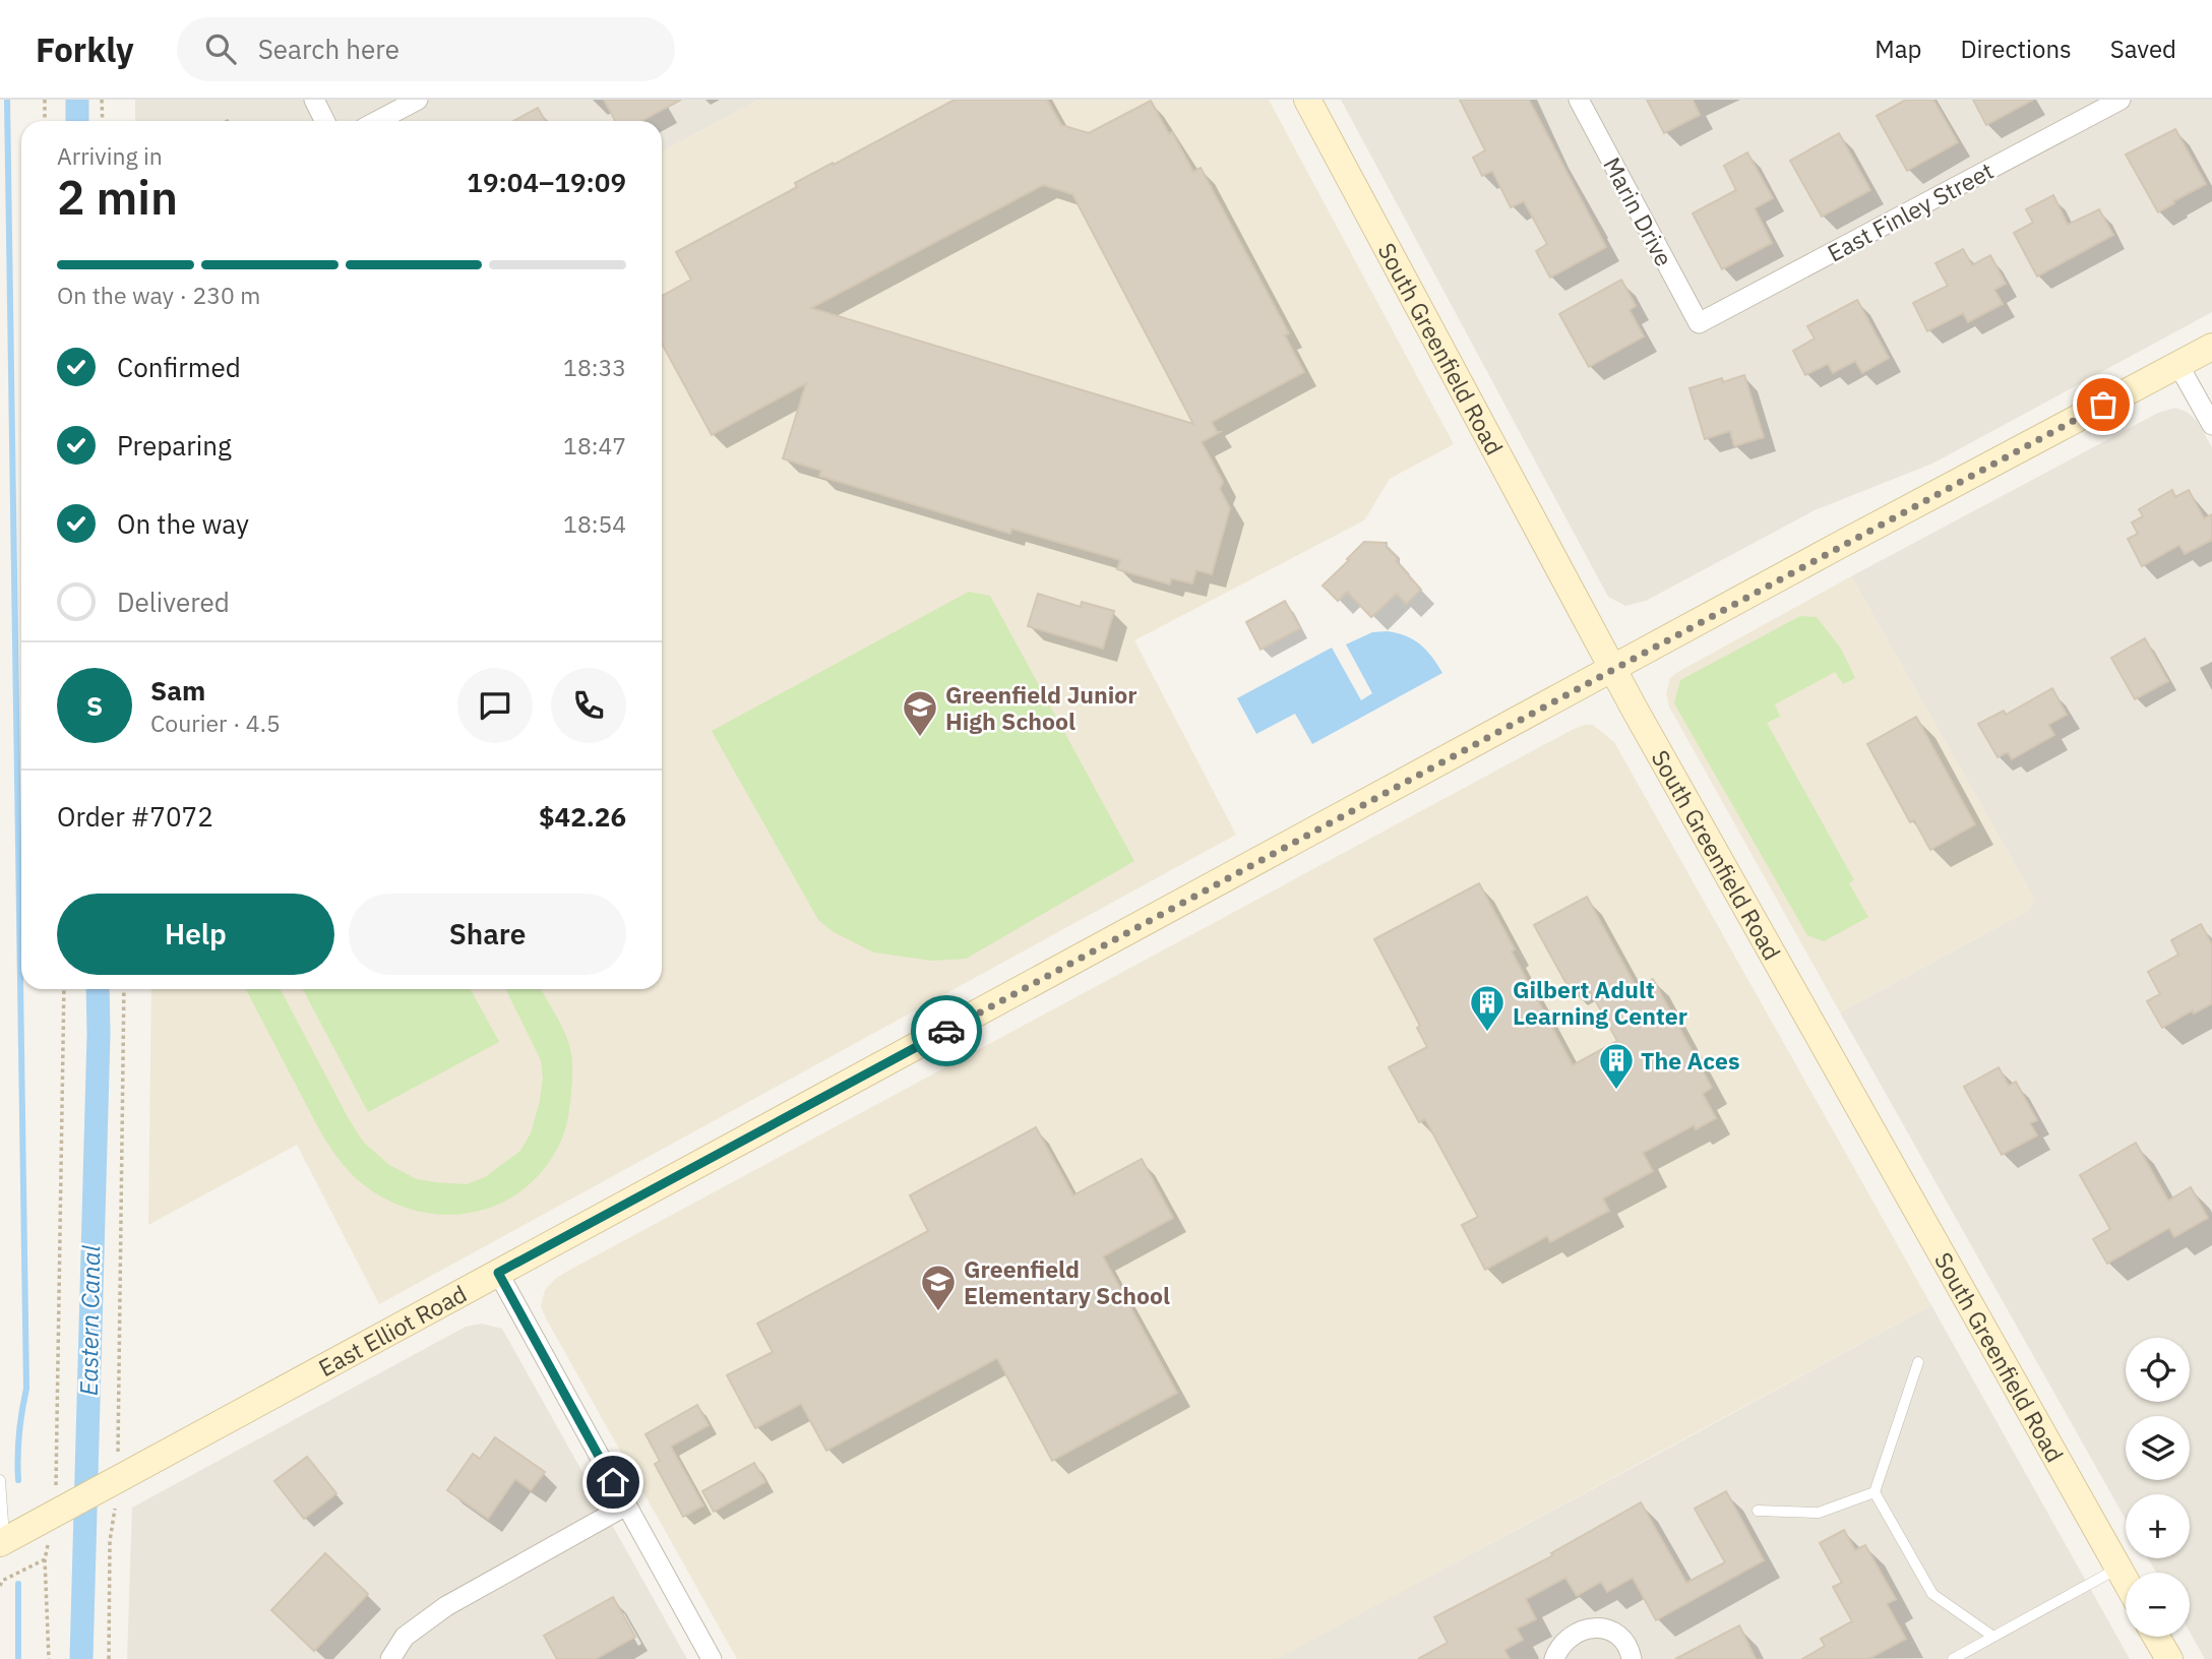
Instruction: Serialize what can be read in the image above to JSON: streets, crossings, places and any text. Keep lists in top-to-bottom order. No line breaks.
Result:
{"streets":{"main road":["South Greenfield Road","East Elliot Road"],"street":["Marin Drive","East Finley Street"]},"crossings":[["Marin Drive","East Finley Street"],["South Greenfield Road","East Elliot Road"]],"water":["Eastern Canal"],"places":{"school or university":["Greenfield Junior High School","Greenfield Elementary School"],"building":["Gilbert Adult Learning Center","The Aces"]},"page":{"header":"Forkly","search":"Search here","nav":["Map","Directions","Saved"],"heading":["2 min","Arriving in","19:04–19:09"],"panel":["Sam","Courier · 4.5","Order #7072","$42.26"],"bar":"On the way · 230 m","list":[["Confirmed","18:33"],["Preparing","18:47"],["On the way","18:54"],"Delivered"],"round":"S","buttons":["Help","Share"],"map_buttons":["+","−"]}}
